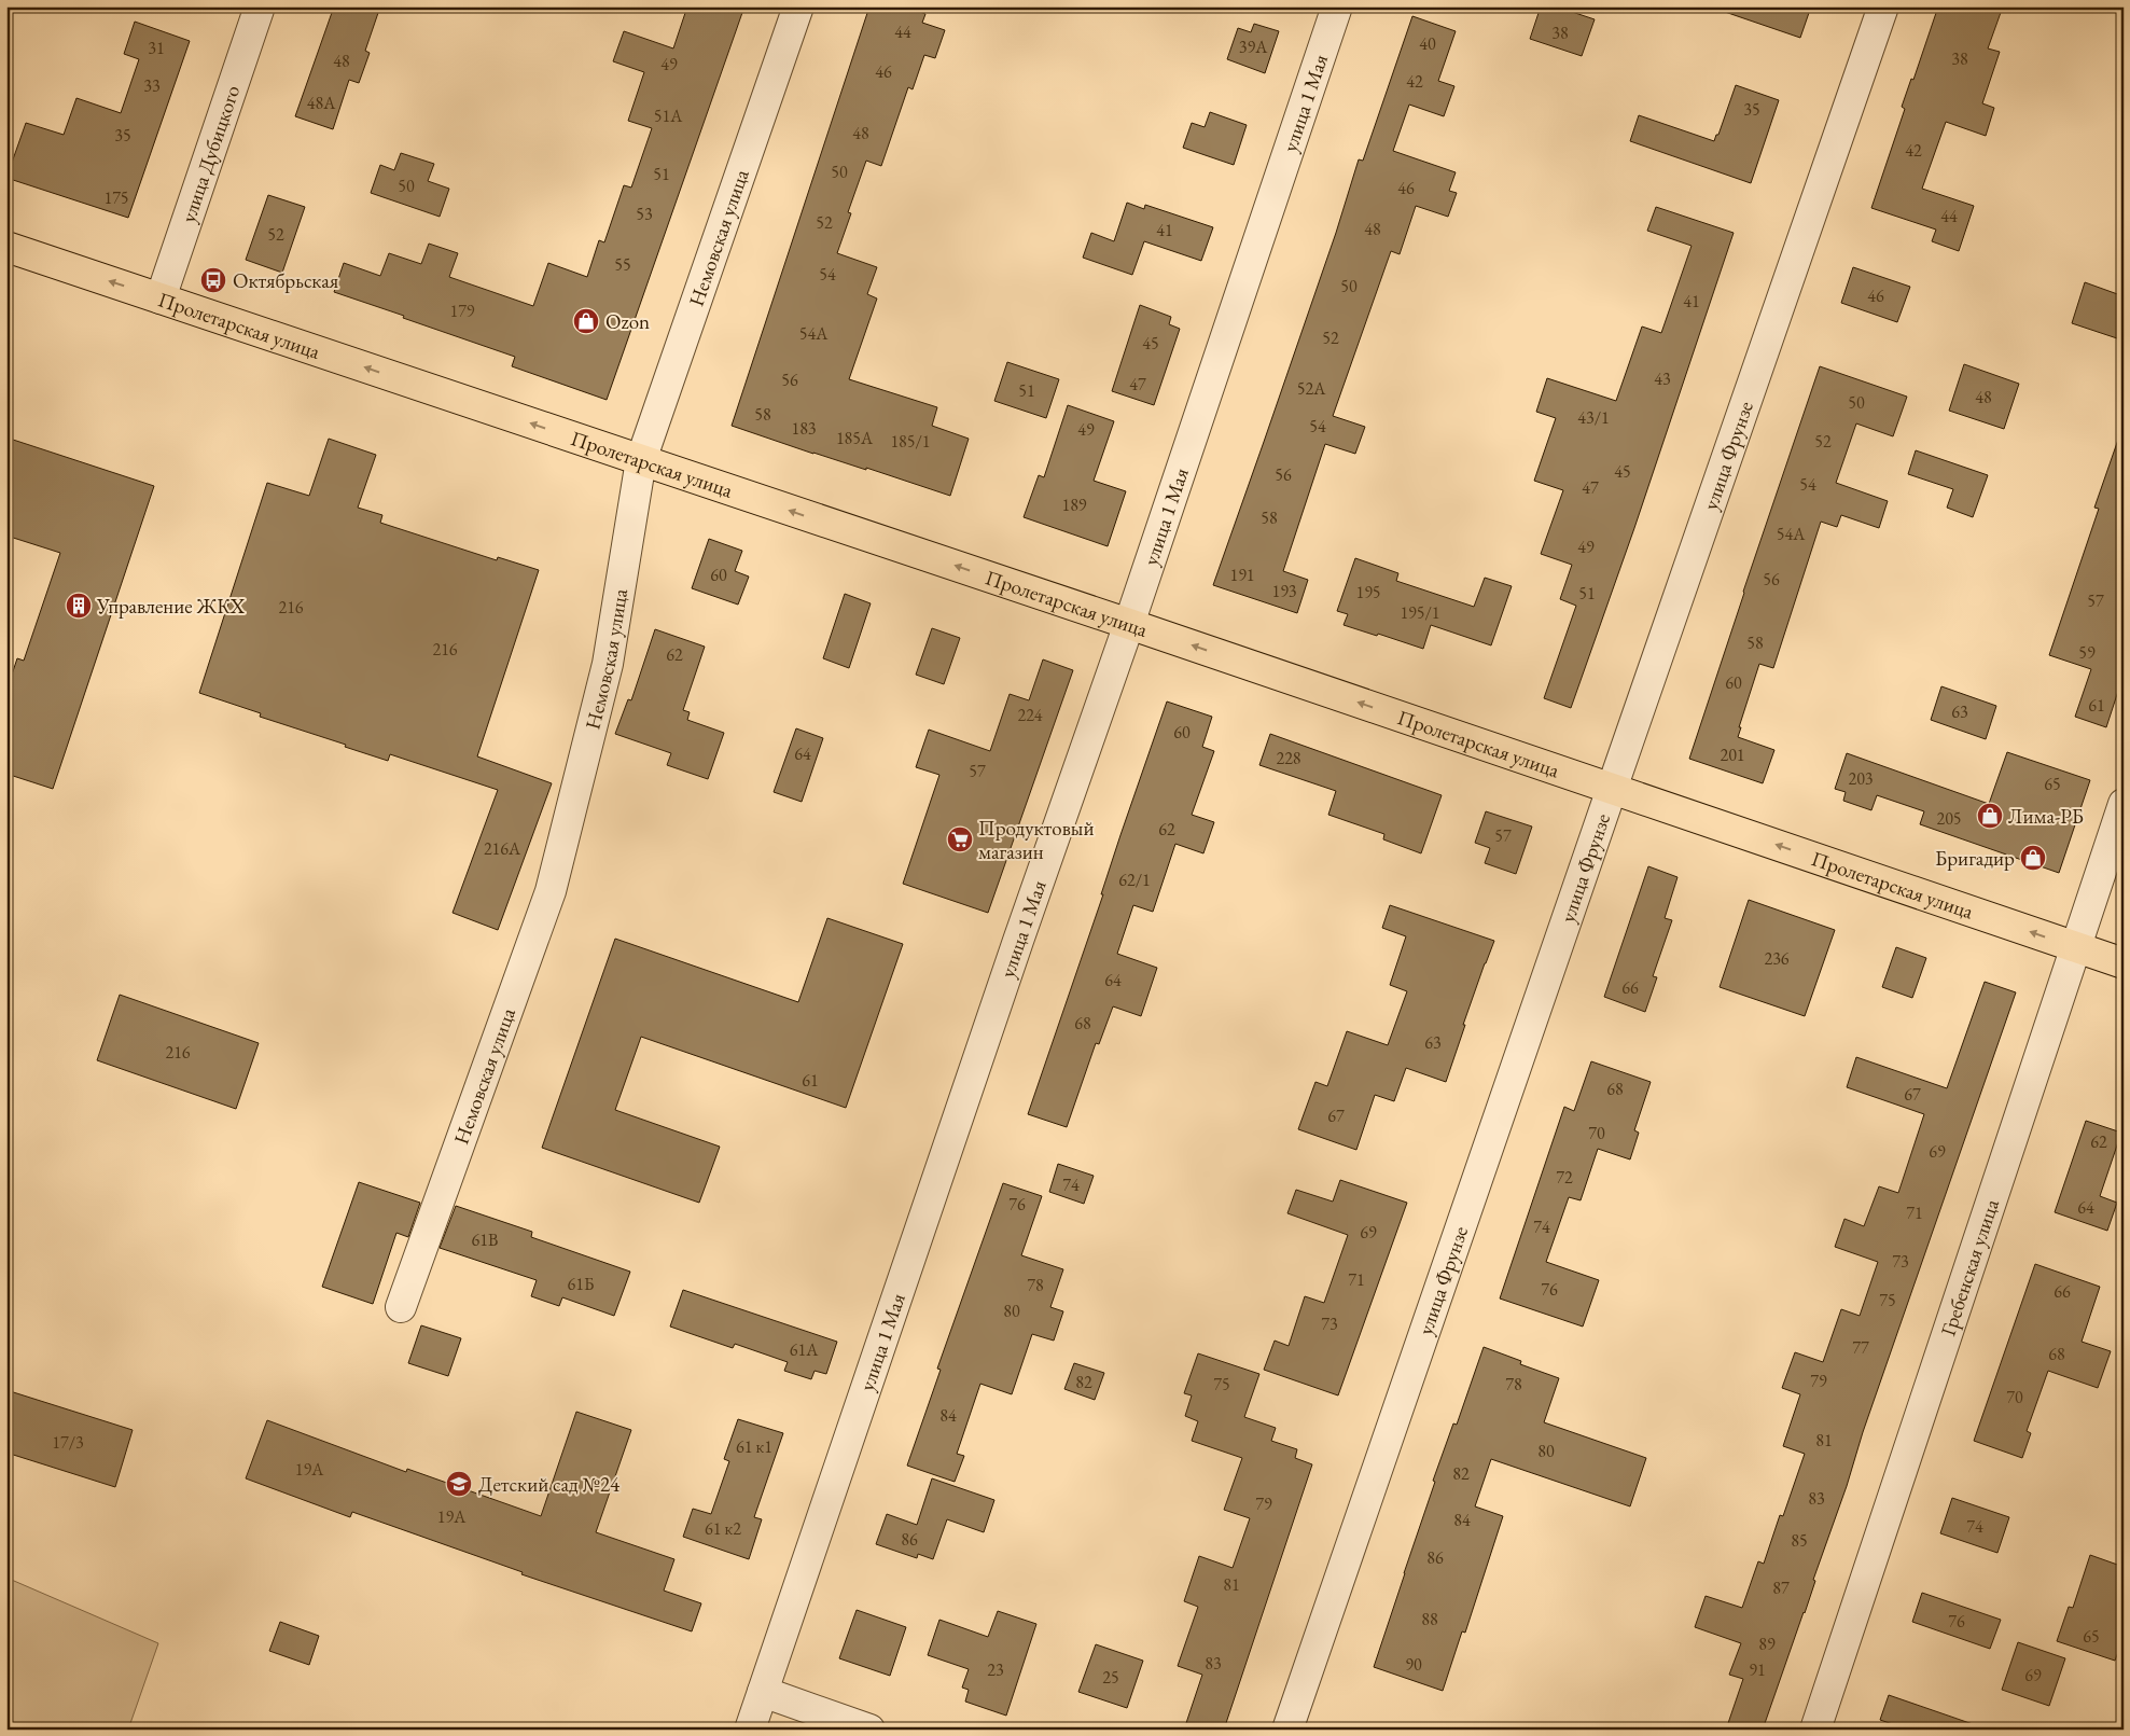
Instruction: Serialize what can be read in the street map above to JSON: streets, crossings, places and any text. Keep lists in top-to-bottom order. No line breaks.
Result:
{"streets":{"main road":["Пролетарская улица"],"street":["улица 1 Мая","улица Дубицкого","Немовская улица","улица Фрунзе","Гребенская улица"]},"crossings":[["улица 1 Мая","Пролетарская улица"],["улица Дубицкого","Пролетарская улица"],["Немовская улица","Пролетарская улица"],["Пролетарская улица","улица Фрунзе"],["Пролетарская улица","Гребенская улица"]],"one_way":["Пролетарская улица"],"places":{"bus stop":["Октябрьская"],"shop":["Ozon","Лима-РБ","Бригадир"],"building":["Управление ЖКХ"],"supermarket":["Продуктовый магазин"],"school or university":["Детский сад №24"]},"house_numbers":["44","38","40","39А","31","38","48","49","46","42","33","48А","35","51А","48","35","42","50","51","50","46","175","53","44","52","48","41","52","55","54","50","46","41","179","54А","52","45","43","56","47","52А","51","48","50","58","43/1","54","183","49","185А","185/1","52","45","56","54","47","189","58","54А","49","60","191","56","193","195","51","57","216","195/1","58","216","59","62","60","61","63","224","60","64","201","228","57","203","65","205","62","57","216А","62/1","236","64","66","68","63","216","61","68","67","67","70","62","69","72","74","76","64","71","74","69","61В","73","71","61Б","78","76","66","75","80","73","77","61А","68","79","82","75","78","70","84","81","17/3","61 к1","80","19А","82","83","79","19А","84","74","61 к2","86","85","86","81","87","88","76","65","89","83","90","23","91","69","25"]}
